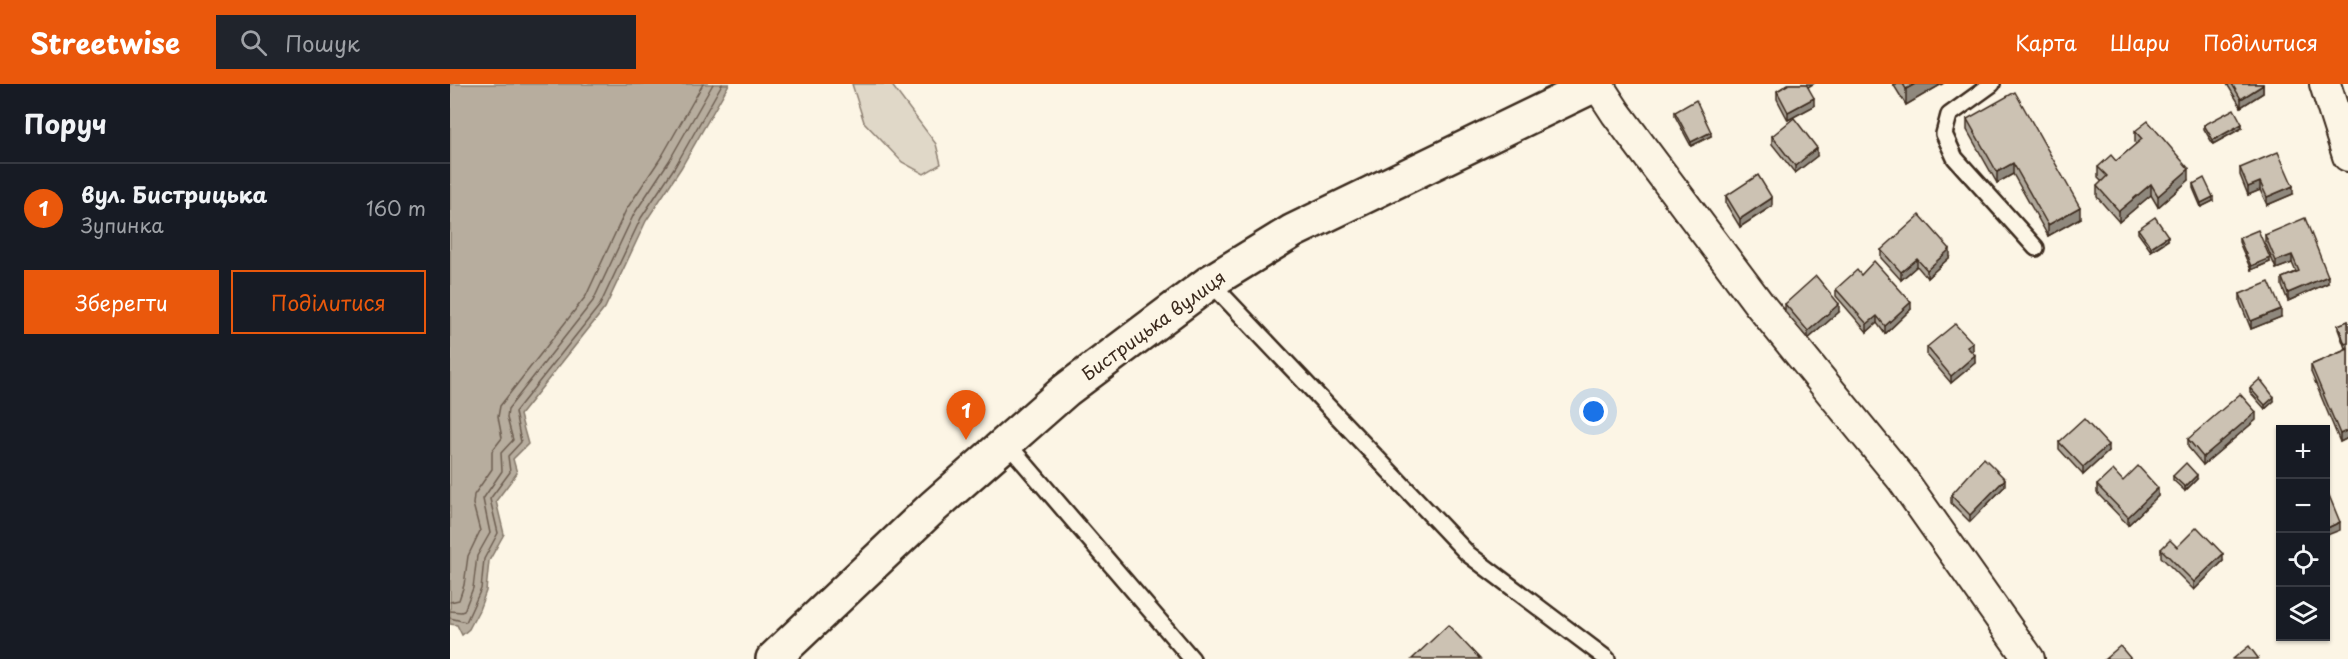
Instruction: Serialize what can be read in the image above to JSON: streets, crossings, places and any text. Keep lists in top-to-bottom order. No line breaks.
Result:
{"streets":{"street":["Бистрицька вулиця"]},"page":{"header":"Streetwise","search":"Пошук","nav":["Карта","Шари","Поділитися"],"heading":"Поруч","list":[{"mark":"1","name":"вул. Бистрицька","note":"Зупинка","value":"160 m"}],"buttons":["Зберегти","Поділитися"],"pins":"1","map_buttons":["+","−"]}}
